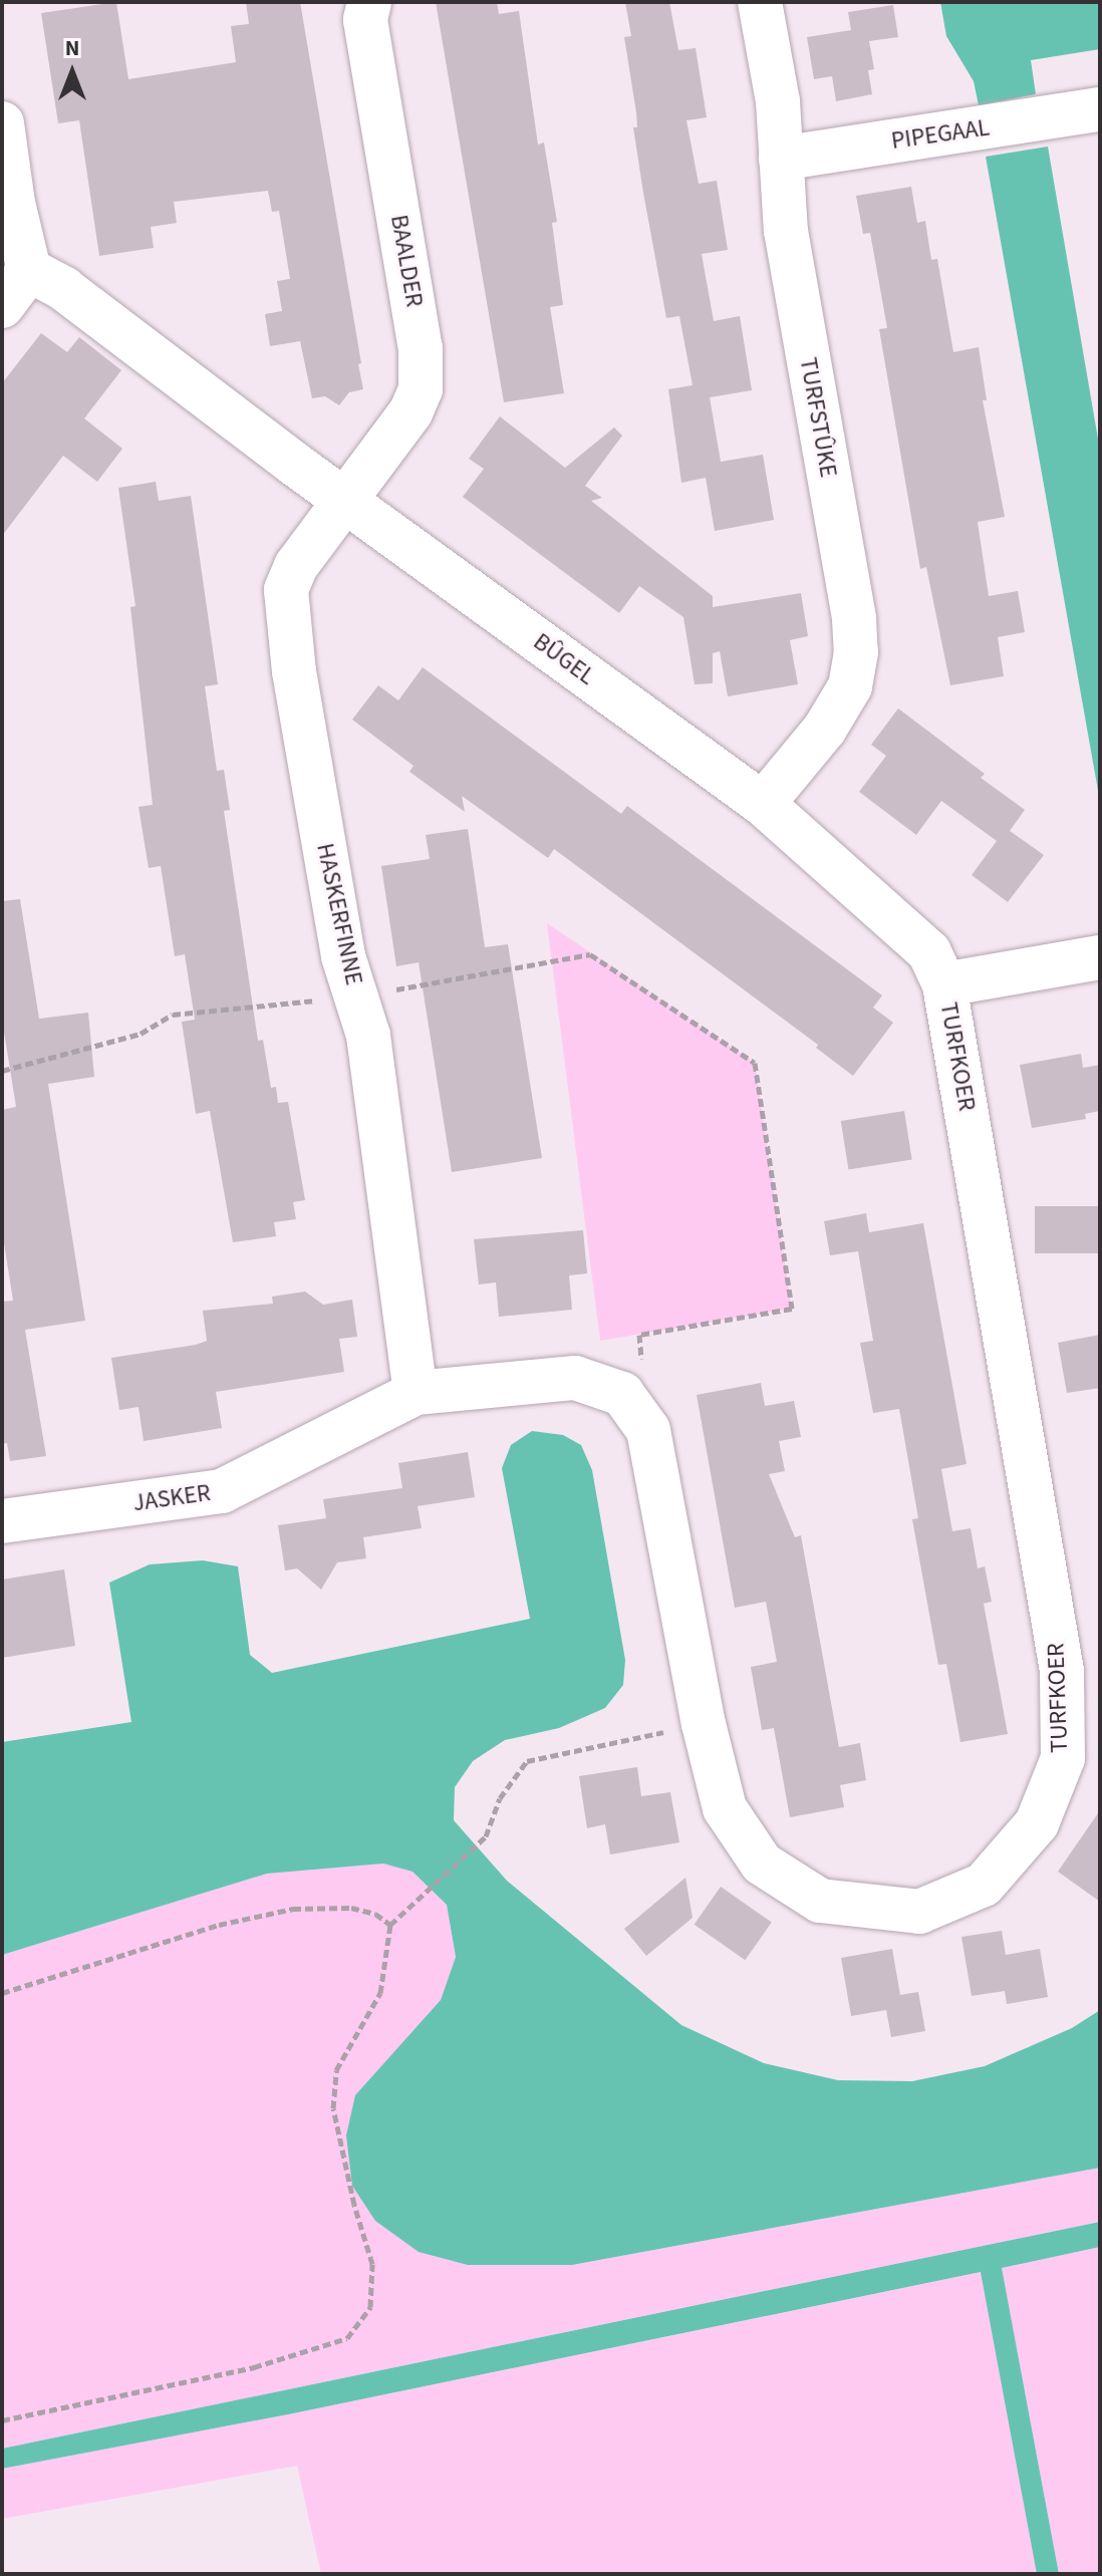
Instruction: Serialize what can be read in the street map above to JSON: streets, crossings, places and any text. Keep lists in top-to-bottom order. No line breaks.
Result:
{"streets":{"street":["PIPEGAAL","BAALDER","TURFSTÛKE","BÛGEL","HASKERFINNE","TURFKOER","JASKER"]},"crossings":[["PIPEGAAL","TURFSTÛKE"],["BAALDER","BÛGEL"],["BAALDER","HASKERFINNE"],["TURFSTÛKE","BÛGEL"],["BÛGEL","HASKERFINNE"],["BÛGEL","TURFKOER"],["HASKERFINNE","TURFKOER"],["HASKERFINNE","JASKER"],["TURFKOER","JASKER"]],"north":"top"}
